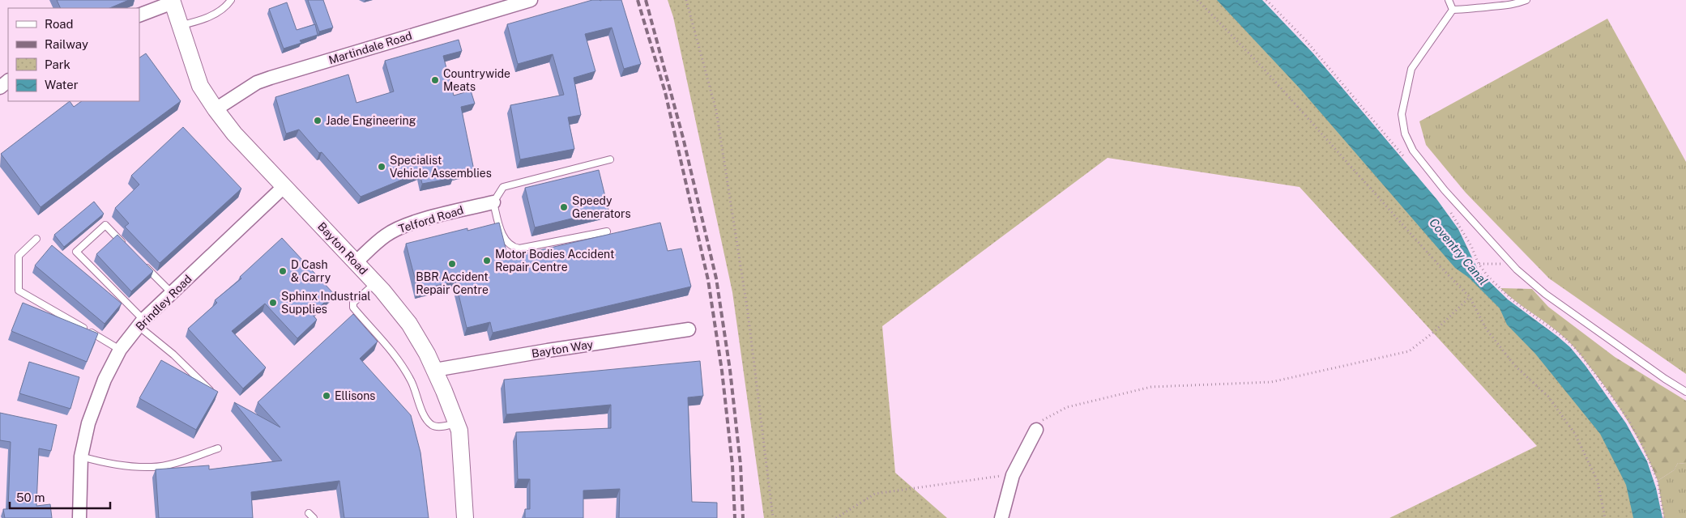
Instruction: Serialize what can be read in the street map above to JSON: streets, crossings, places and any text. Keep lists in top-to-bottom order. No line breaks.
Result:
{"streets":{"street":["Martindale Road","Telford Road","Bayton Road","Brindley Road","Bayton Way"]},"crossings":[["Martindale Road","Bayton Road"],["Telford Road","Bayton Road"],["Bayton Road","Brindley Road"],["Bayton Road","Bayton Way"]],"water":["Coventry Canal"],"places":["Countrywide Meats","Jade Engineering","Specialist Vehicle Assemblies","Speedy Generators","Motor Bodies Accident Repair Centre","BBR Accident Repair Centre","D Cash & Carry","Sphinx Industrial Supplies","Ellisons"],"legend":["Road","Railway","Park","Water"],"scale_bar":"50 m"}
